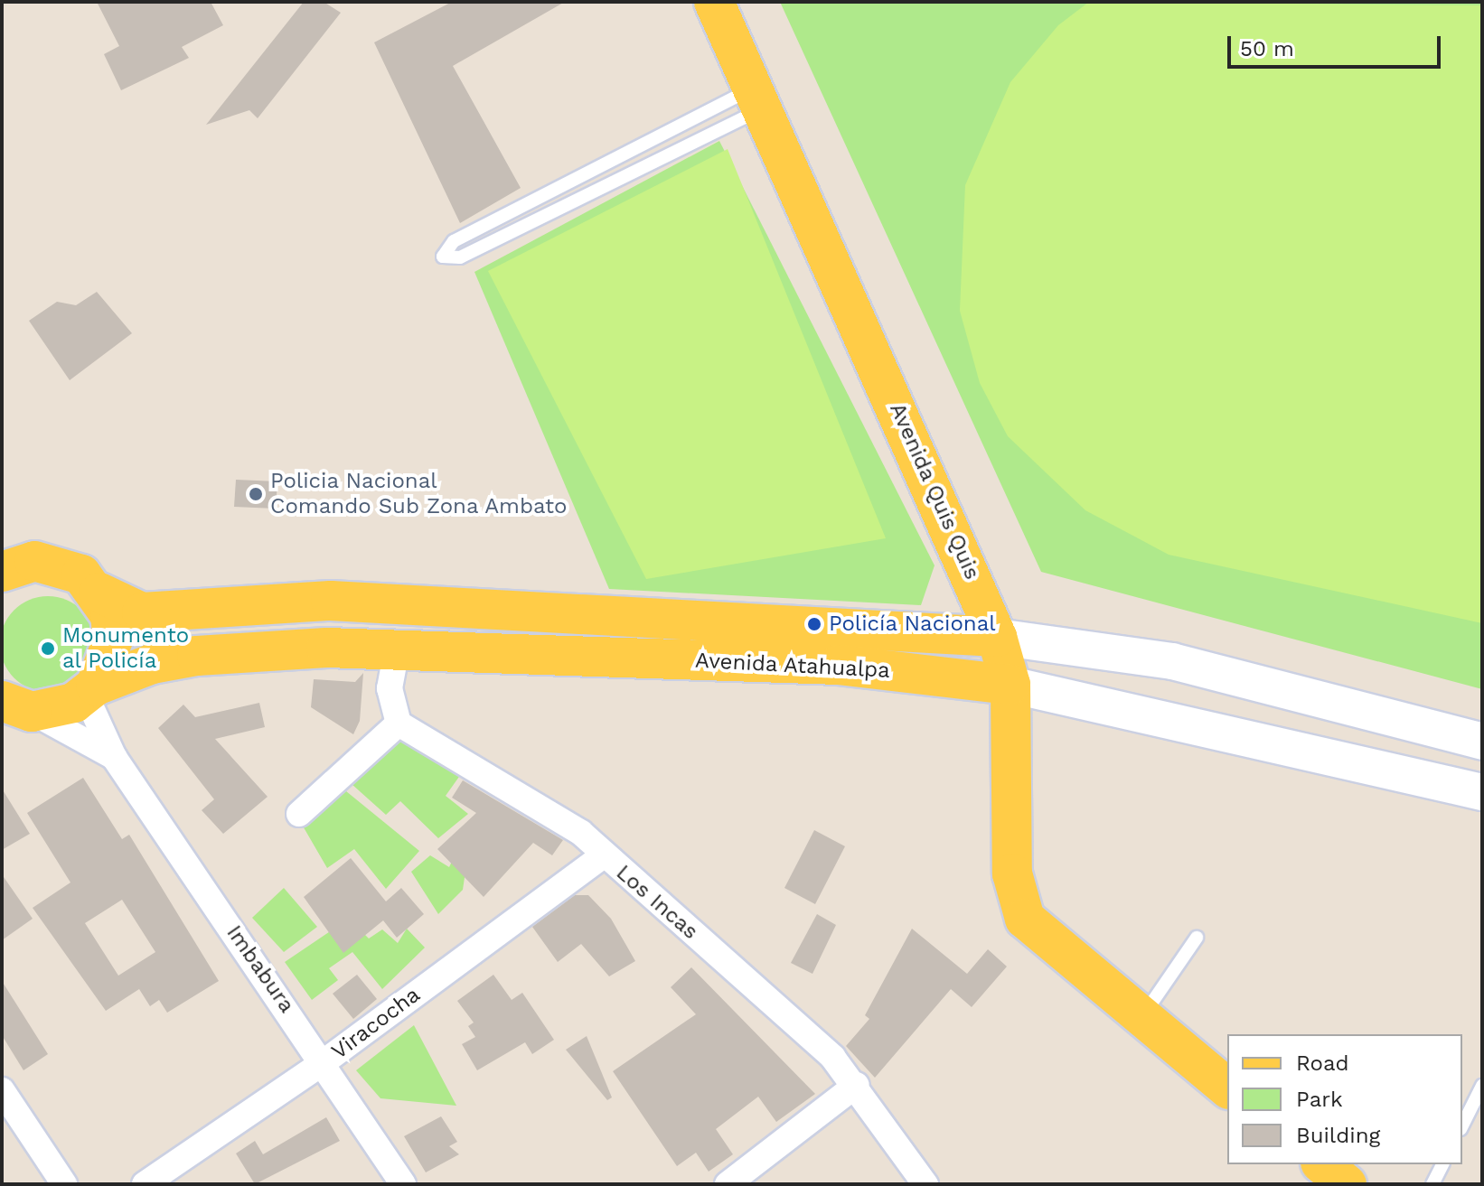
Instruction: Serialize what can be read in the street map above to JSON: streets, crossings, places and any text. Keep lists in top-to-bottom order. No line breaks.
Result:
{"streets":{"main road":["Avenida Quis Quis","Avenida Atahualpa"],"street":["Los Incas","Imbabura","Viracocha"]},"crossings":[["Avenida Quis Quis","Avenida Atahualpa"],["Avenida Atahualpa","Imbabura"],["Los Incas","Viracocha"],["Imbabura","Viracocha"]],"places":["Policia Nacional Comando Sub Zona Ambato","Policía Nacional","Monumento al Policía"],"legend":["Road","Park","Building"],"scale_bar":"50 m"}
